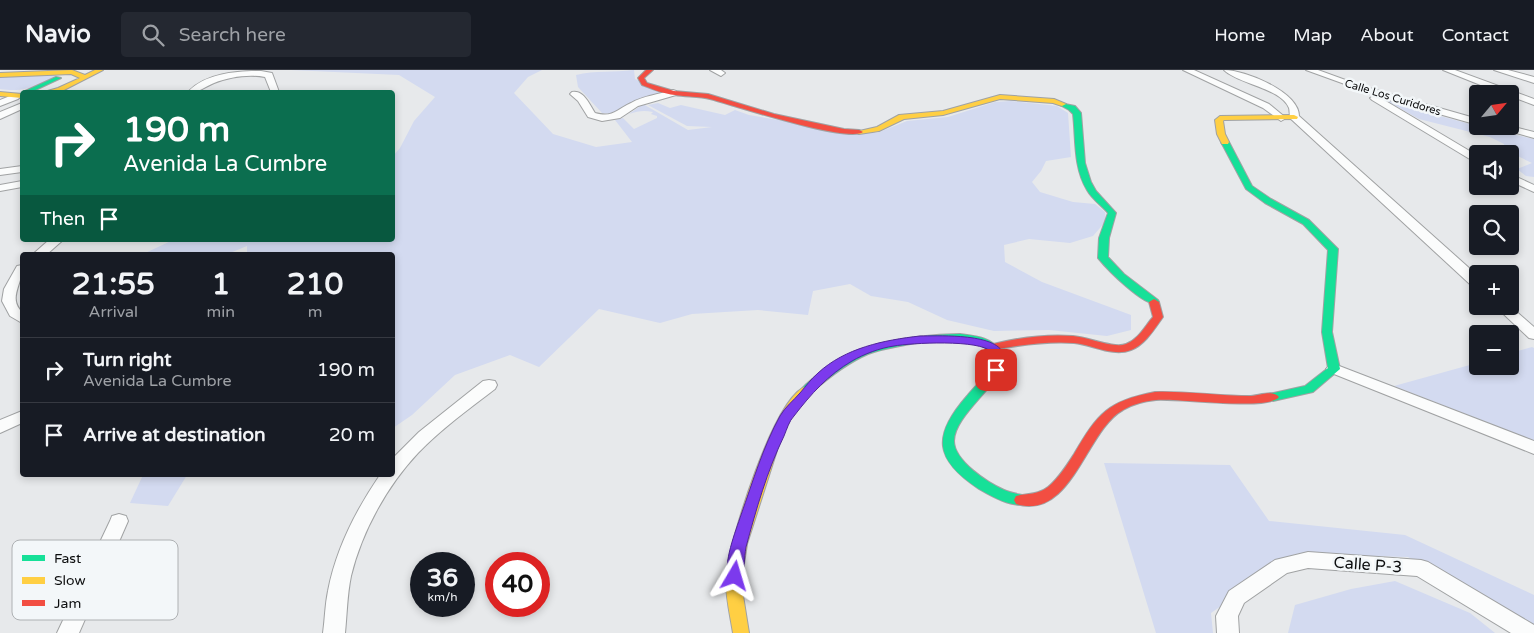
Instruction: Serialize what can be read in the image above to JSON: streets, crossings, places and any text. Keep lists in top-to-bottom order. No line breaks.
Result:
{"streets":{"street":["Calle Los Curidores","Calle P-3"]},"legend":["Fast","Slow","Jam"],"north":"top right","page":{"header":"Navio","search":"Search here","nav":["Home","Map","About","Contact"],"map_buttons":["+","−"],"turn":["190 m","Avenida La Cumbre"],"then":"Then","eta":["21:55","Arrival","1","min","210","m"],"list":[{"name":"Turn right","note":"Avenida La Cumbre","value":"190 m"},{"name":"Arrive at destination","value":"20 m"}],"speed":"36 km/h","limit":"40"}}
